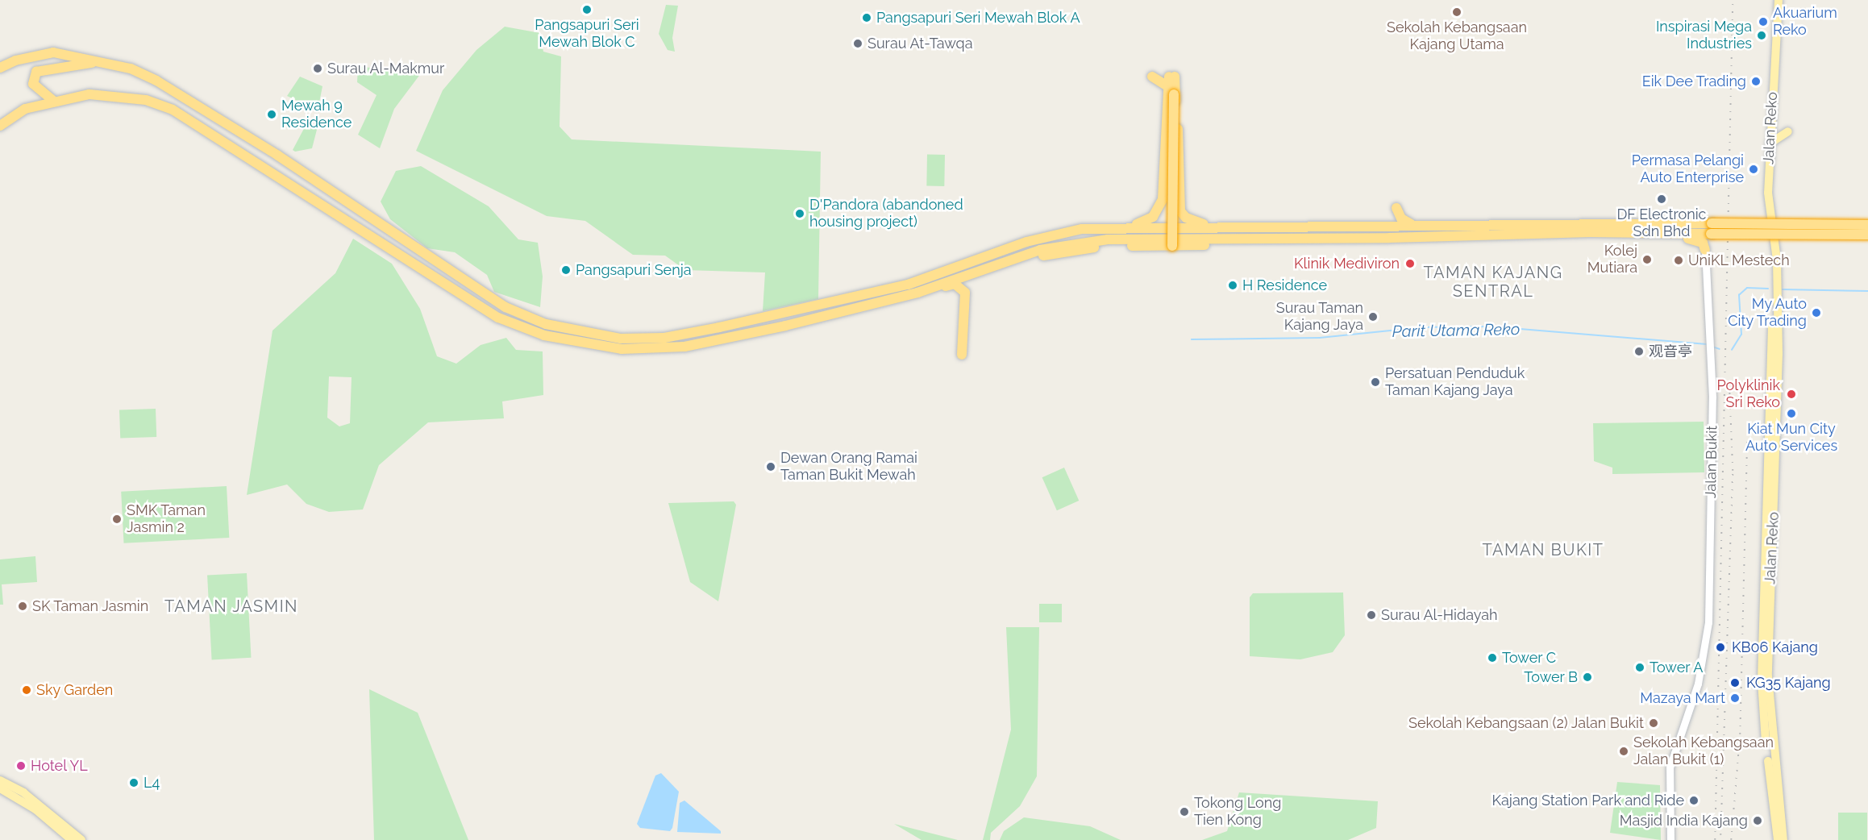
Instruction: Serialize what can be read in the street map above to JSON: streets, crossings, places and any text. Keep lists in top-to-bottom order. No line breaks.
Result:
{"streets":{"main road":["Jalan Reko","Jalan Bukit"]},"districts":["TAMAN KAJANG SENTRAL","TAMAN BUKIT","TAMAN JASMIN"],"water":["Parit Utama Reko"],"places":["Pangsapuri Seri Mewah Blok C","Sekolah Kebangsaan Kajang Utama","Pangsapuri Seri Mewah Blok A","Akuarium Reko","Inspirasi Mega Industries","Surau At-Tawqa","Surau Al-Makmur","Eik Dee Trading","Mewah 9 Residence","Permasa Pelangi Auto Enterprise","DF Electronic Sdn Bhd","D'Pandora (abandoned housing project)","Kolej Mutiara","UniKL Mestech","Klinik Mediviron","Pangsapuri Senja","H Residence","My Auto City Trading","Surau Taman Kajang Jaya","观音亭","Persatuan Penduduk Taman Kajang Jaya","Polyklinik Sri Reko","Kiat Mun City Auto Services","Dewan Orang Ramai Taman Bukit Mewah","SMK Taman Jasmin 2","SK Taman Jasmin","Surau Al-Hidayah","KB06 Kajang","Tower C","Tower A","Tower B","KG35 Kajang","Sky Garden","Mazaya Mart","Sekolah Kebangsaan (2) Jalan Bukit","Sekolah Kebangsaan Jalan Bukit (1)","Hotel YL","L4","Kajang Station Park and Ride","Tokong Long Tien Kong","Masjid India Kajang"]}
